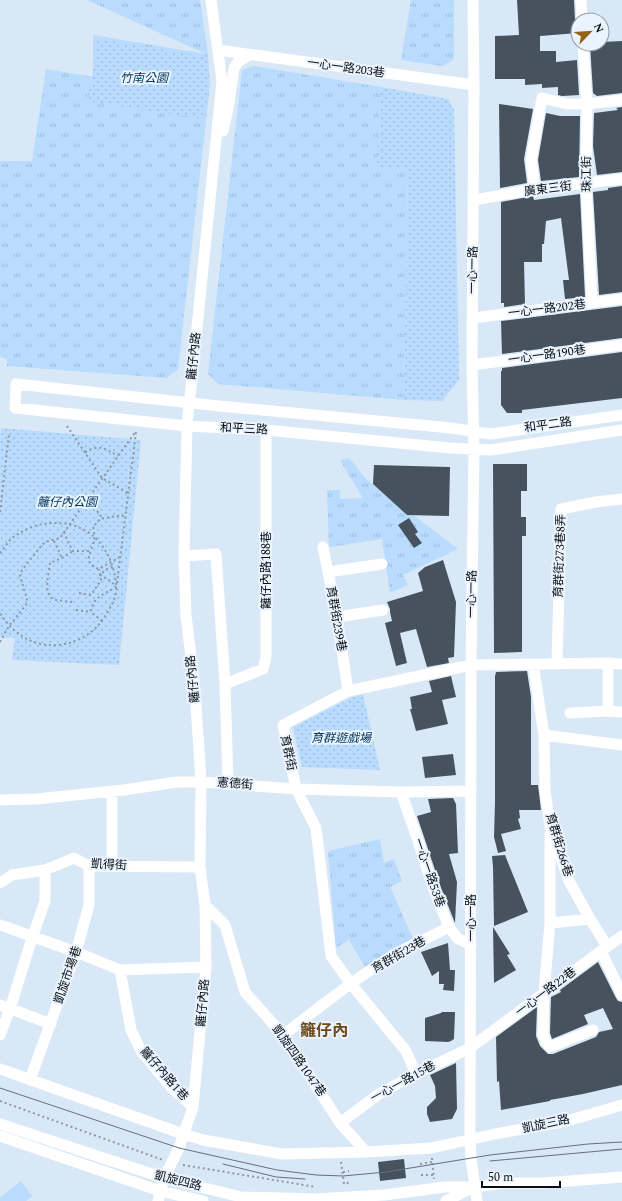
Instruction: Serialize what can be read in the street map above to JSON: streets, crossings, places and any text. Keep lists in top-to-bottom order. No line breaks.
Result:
{"streets":{"street":["一心一路203巷","珠江街","廣東三街","一心一路","一心一路202巷","一心一路190巷","籬仔內路","和平二路","和平三路","育群街273巷8弄","籬仔內路188巷","育群街239巷","育群街","憲德街","育群街266巷","凱得街","一心一路53巷","育群街23巷","凱旋市場巷","一心一路22巷","凱旋四路1047巷","籬仔內路1巷","一心一路15巷","凱旋三路","凱旋四路"]},"crossings":[["一心一路203巷","一心一路"],["一心一路203巷","籬仔內路"],["珠江街","廣東三街"],["珠江街","一心一路202巷"],["廣東三街","一心一路"],["一心一路","一心一路202巷"],["一心一路","一心一路190巷"],["一心一路","和平二路"],["一心一路","和平三路"],["一心一路","育群街"],["一心一路","憲德街"],["一心一路","一心一路53巷"],["一心一路","一心一路22巷"],["一心一路","一心一路15巷"],["一心一路","凱旋三路"],["一心一路","凱旋四路"],["籬仔內路","和平三路"],["籬仔內路","憲德街"],["籬仔內路","凱得街"],["籬仔內路","凱旋四路1047巷"],["籬仔內路","籬仔內路1巷"],["籬仔內路","凱旋四路"],["和平二路","和平三路"],["和平三路","籬仔內路188巷"],["育群街273巷8弄","育群街"],["育群街239巷","育群街"],["育群街","憲德街"],["育群街","育群街266巷"],["育群街","育群街23巷"],["育群街","一心一路15巷"],["憲德街","一心一路53巷"],["育群街266巷","一心一路22巷"],["凱得街","凱旋市場巷"],["一心一路53巷","育群街23巷"],["育群街23巷","凱旋四路1047巷"],["一心一路22巷","一心一路15巷"],["凱旋四路1047巷","一心一路15巷"]],"districts":["籬仔內"],"parks":["竹南公園","籬仔內公園","育群遊戲場"],"scale_bar":"50 m","north":"top right"}
